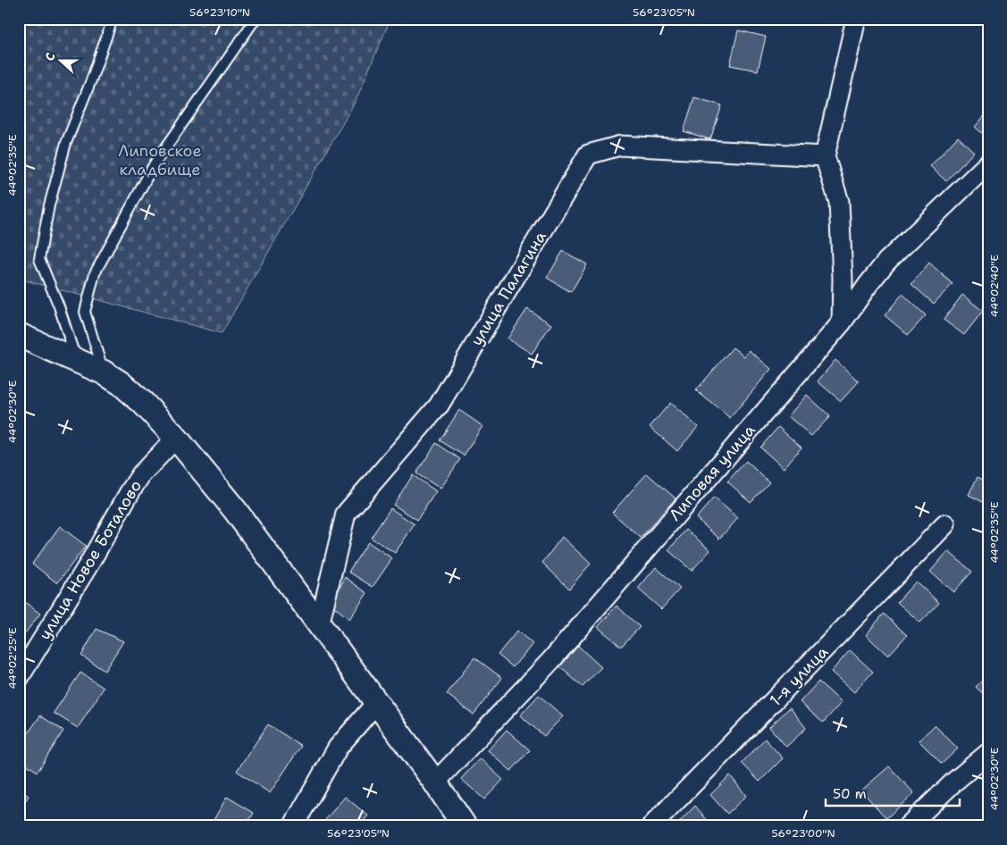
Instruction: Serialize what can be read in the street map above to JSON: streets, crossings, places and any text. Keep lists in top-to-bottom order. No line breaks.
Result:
{"streets":{"street":["улица Палагина","Липовая улица","улица Новое Боталово","1-я улица"]},"parks":["Липовское кладбище"],"scale_bar":"50 m","north":"left","coordinates":["56°23'10\"N","56°23'05\"N","44°02'35\"E","44°02'40\"E","44°02'30\"E","44°02'25\"E","56°23'00\"N"]}
